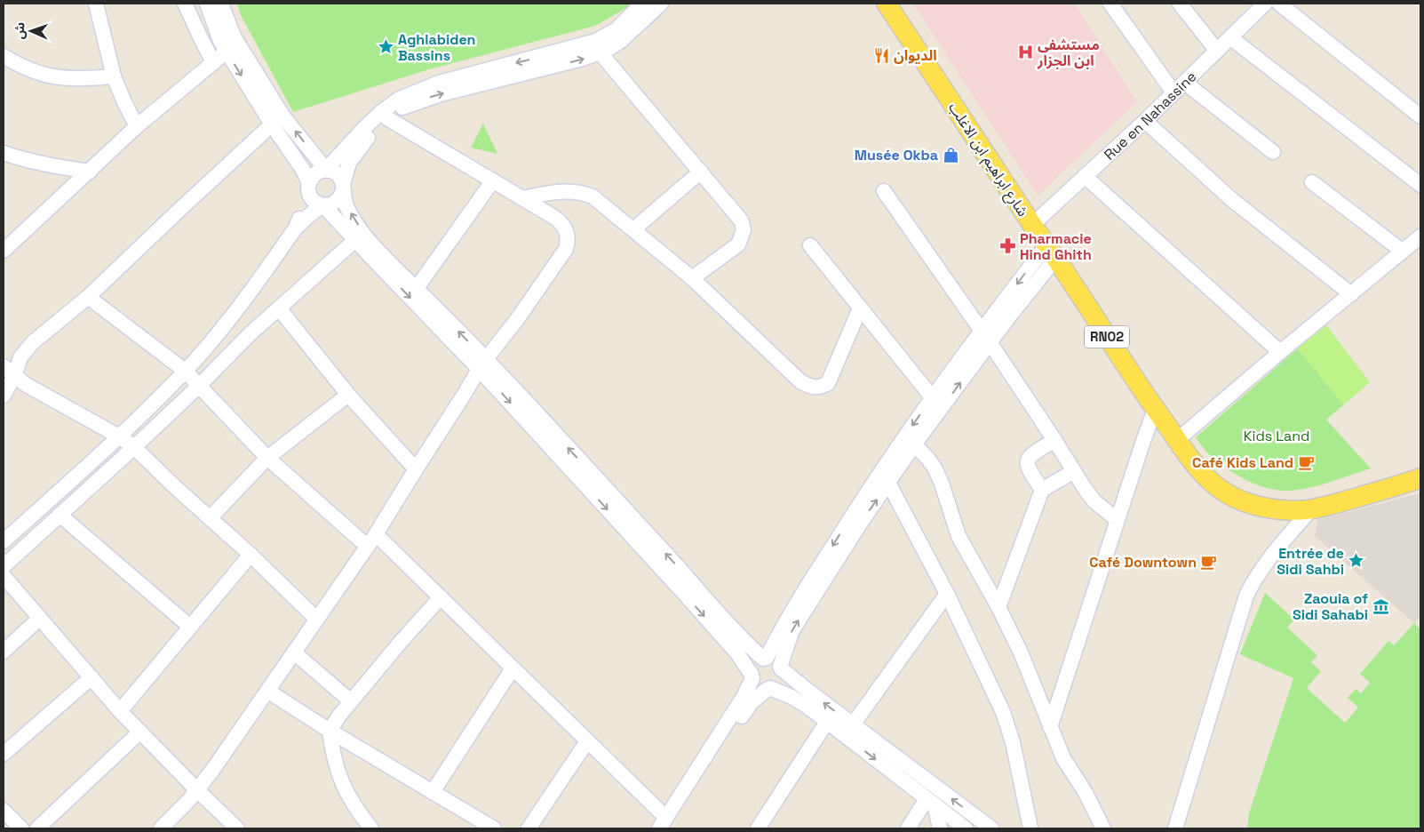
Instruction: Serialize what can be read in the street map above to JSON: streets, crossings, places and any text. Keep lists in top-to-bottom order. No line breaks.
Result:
{"streets":{"main road":["شارع ابراهيم ابن الاغلب","RN02"],"street":["Rue en Nahassine"]},"crossings":[["Rue en Nahassine","شارع ابراهيم ابن الاغلب"]],"parks":["Kids Land"],"places":{"place":["Aghlabiden Bassins","Entrée de Sidi Sahbi"],"hospital":["مستشفى ابن الجزار"],"restaurant":["الديوان"],"shop":["Musée Okba"],"pharmacy":["Pharmacie Hind Ghith"],"cafe":["Café Kids Land","Café Downtown"],"museum":["Zaouia of Sidi Sahabi"]},"north":"left"}
